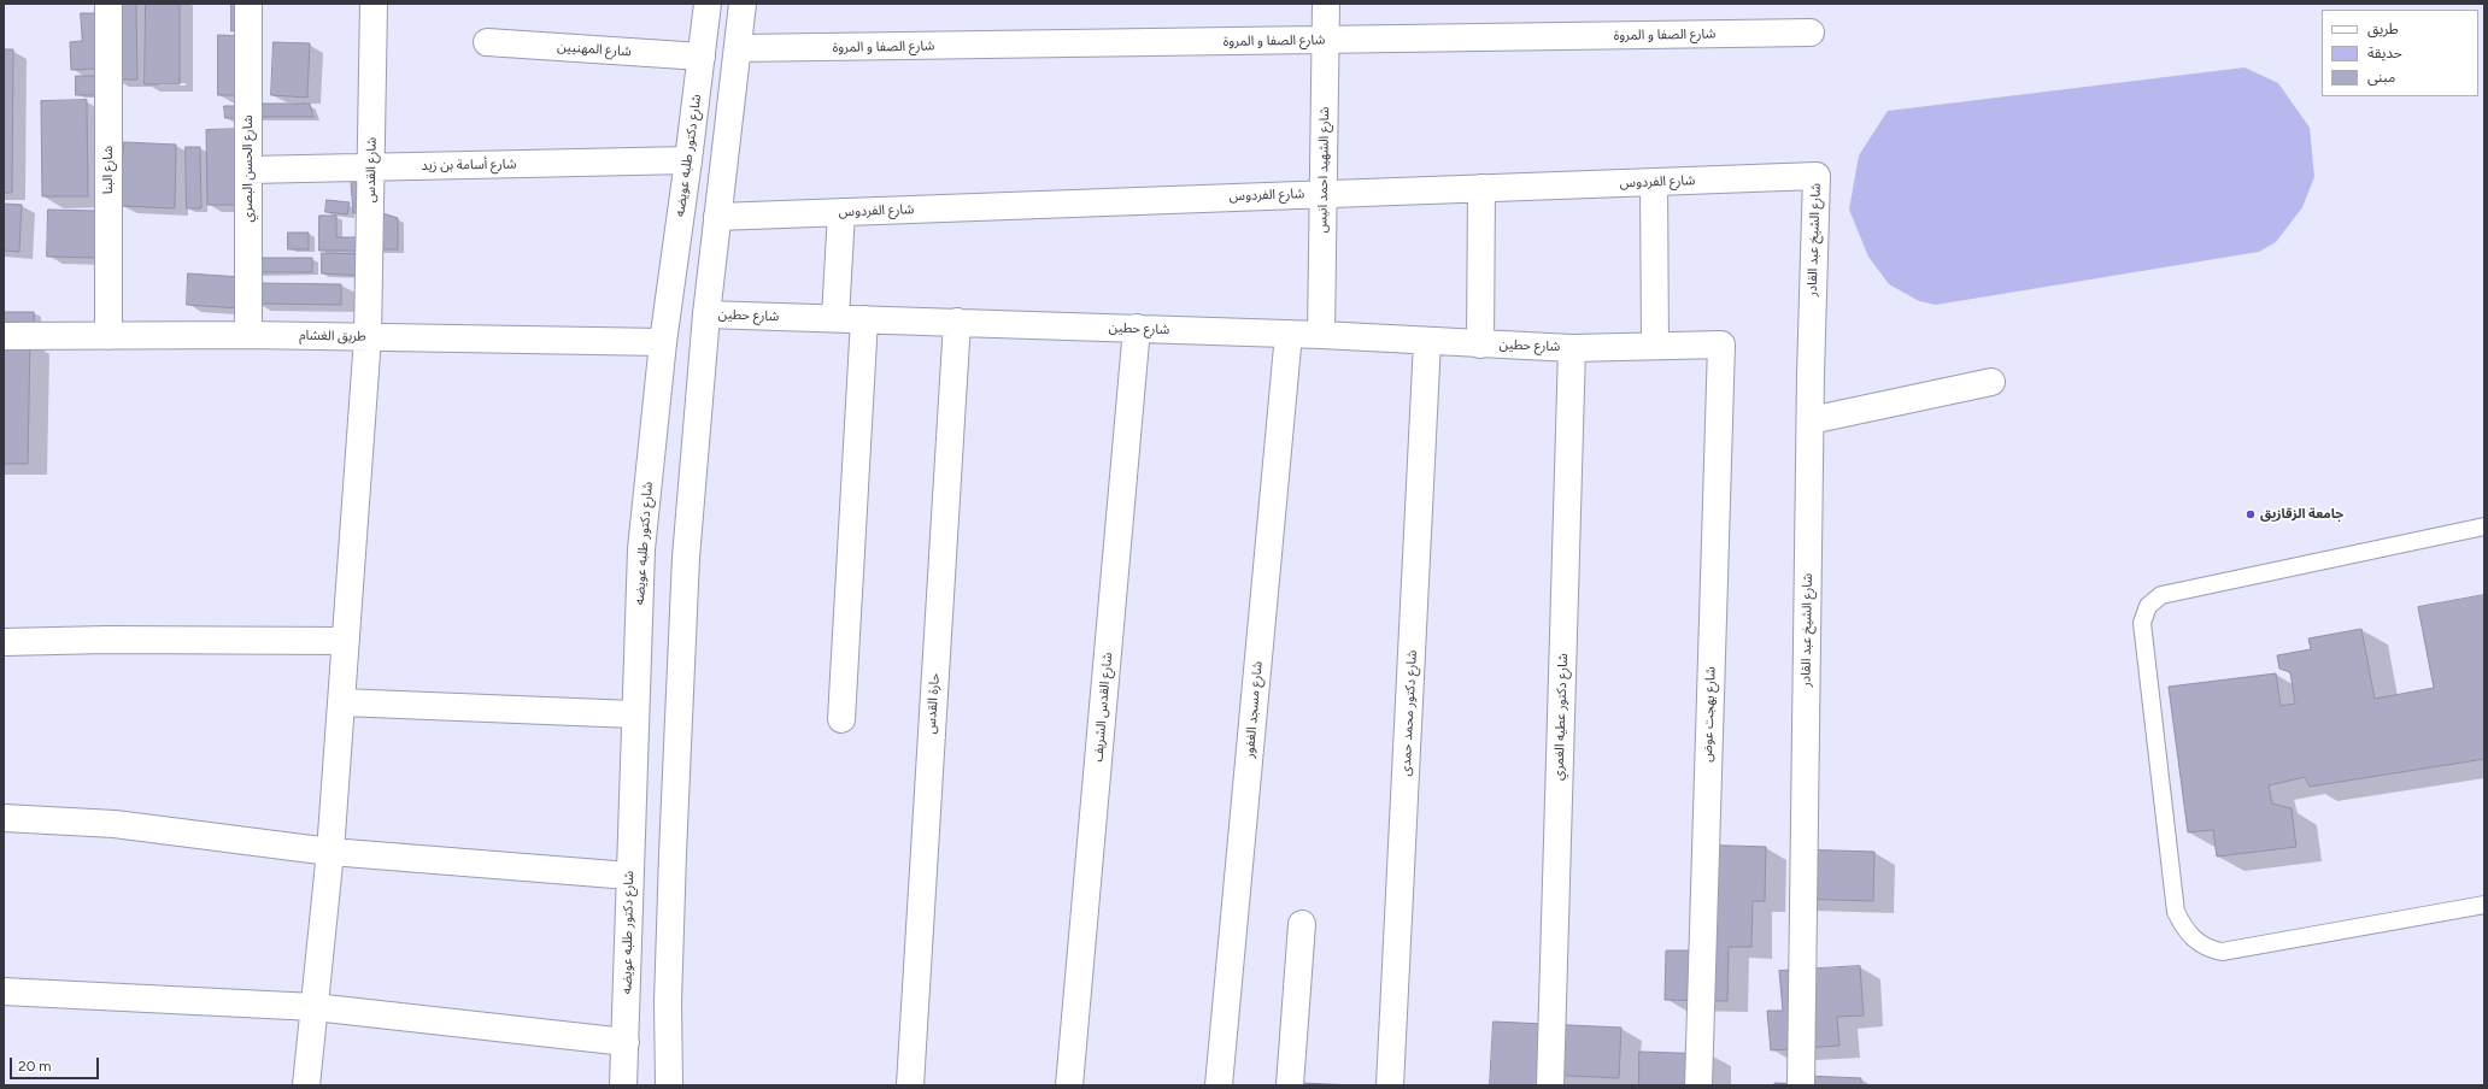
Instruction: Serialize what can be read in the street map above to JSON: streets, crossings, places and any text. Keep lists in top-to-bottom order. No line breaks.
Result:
{"streets":{"street":["شارع الصفا و المروة","شارع المهنيين","شارع دكتور طلبه عويضه","شارع أسامة بن زيد","شارع الحسن البصري","شارع البنا","شارع القدس","شارع الشهيد احمد انيس","شارع الفردوس","شارع الشيخ عبد القادر","شارع حطين","طريق الغشام","حارة القدس","شارع القدس الشريف","شارع مسجد الغفور","شارع دكتور محمد حمدى","شارع بهجت عوض","شارع دكتور عطيه الغمري"]},"crossings":[["شارع الصفا و المروة","شارع الشهيد احمد انيس"],["شارع المهنيين","شارع دكتور طلبه عويضه"],["شارع دكتور طلبه عويضه","شارع أسامة بن زيد"],["شارع دكتور طلبه عويضه","طريق الغشام"],["شارع أسامة بن زيد","شارع الحسن البصري"],["شارع أسامة بن زيد","شارع القدس"],["شارع الحسن البصري","طريق الغشام"],["شارع البنا","طريق الغشام"],["شارع القدس","طريق الغشام"],["شارع الشهيد احمد انيس","شارع الفردوس"],["شارع الشهيد احمد انيس","شارع حطين"],["شارع الفردوس","شارع الشيخ عبد القادر"],["شارع حطين","حارة القدس"],["شارع حطين","شارع القدس الشريف"],["شارع حطين","شارع مسجد الغفور"],["شارع حطين","شارع دكتور محمد حمدى"],["شارع حطين","شارع بهجت عوض"],["شارع حطين","شارع دكتور عطيه الغمري"]],"places":["جامعة الزقازيق"],"legend":["طريق","حديقة","مبنى"],"scale_bar":"20 m"}
